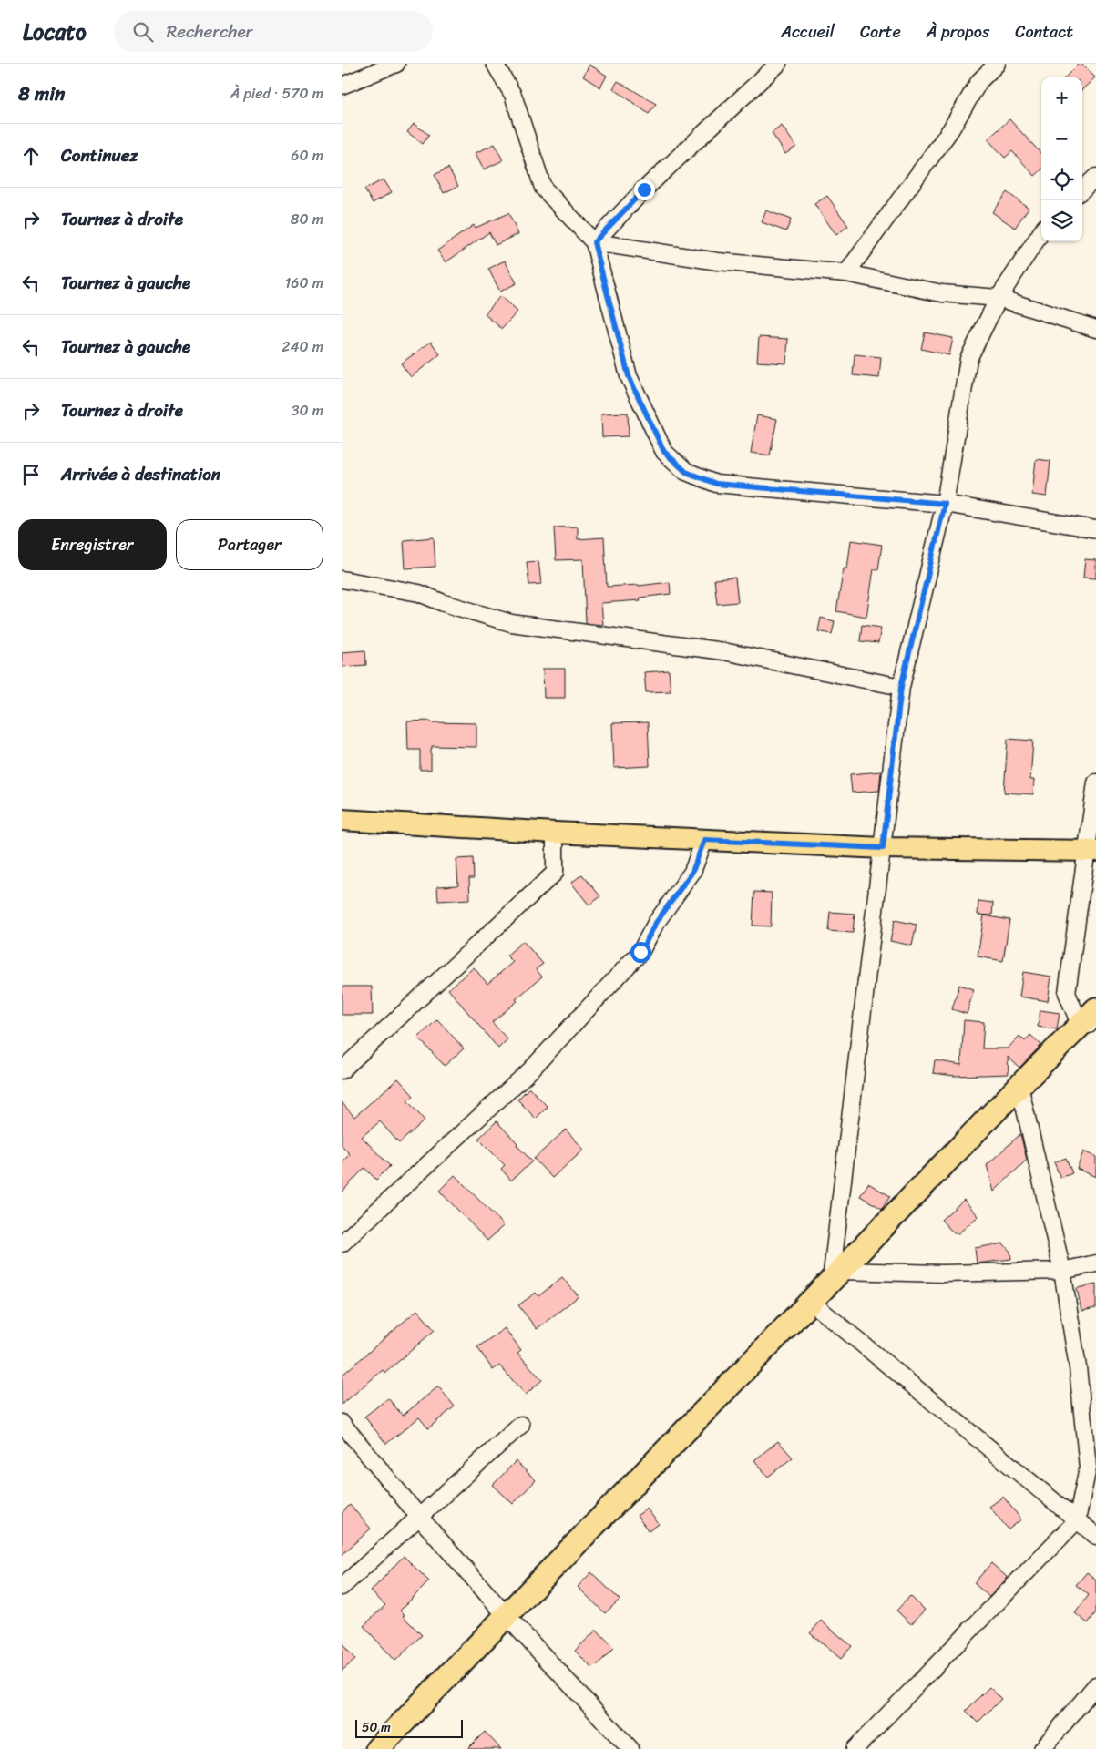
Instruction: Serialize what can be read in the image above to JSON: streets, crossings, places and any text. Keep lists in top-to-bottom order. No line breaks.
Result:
{"scale_bar":"50 m","page":{"header":"Locato","search":"Rechercher","nav":["Accueil","Carte","À propos","Contact"],"heading":["8 min","À pied · 570 m"],"map_buttons":["+","−"],"list":[["Continuez","60 m"],["Tournez à droite","80 m"],["Tournez à gauche","160 m"],["Tournez à gauche","240 m"],["Tournez à droite","30 m"],"Arrivée à destination"],"buttons":["Enregistrer","Partager"],"scale":"50 m"}}
